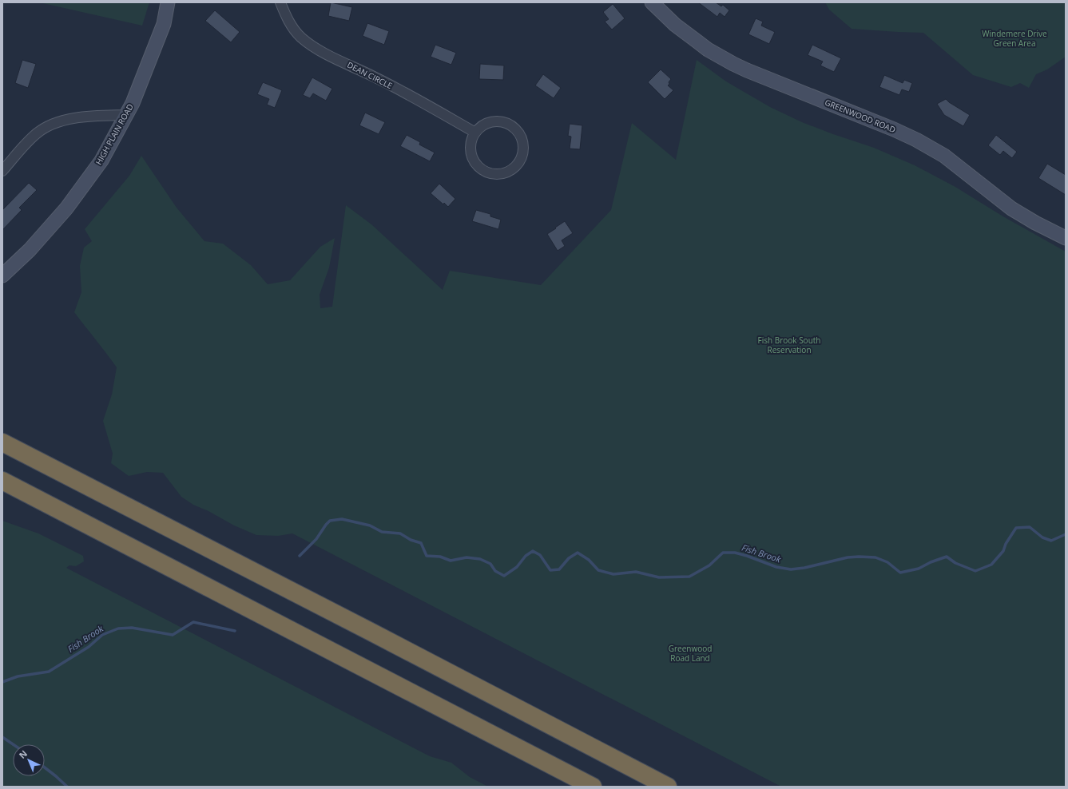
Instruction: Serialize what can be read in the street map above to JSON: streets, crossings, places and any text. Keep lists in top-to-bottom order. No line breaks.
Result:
{"streets":{"street":["DEAN CIRCLE","GREENWOOD ROAD","HIGH PLAIN ROAD"]},"water":["Fish Brook"],"parks":["Windemere Drive Green Area","Fish Brook South Reservation","Greenwood Road Land"],"north":"top left"}
